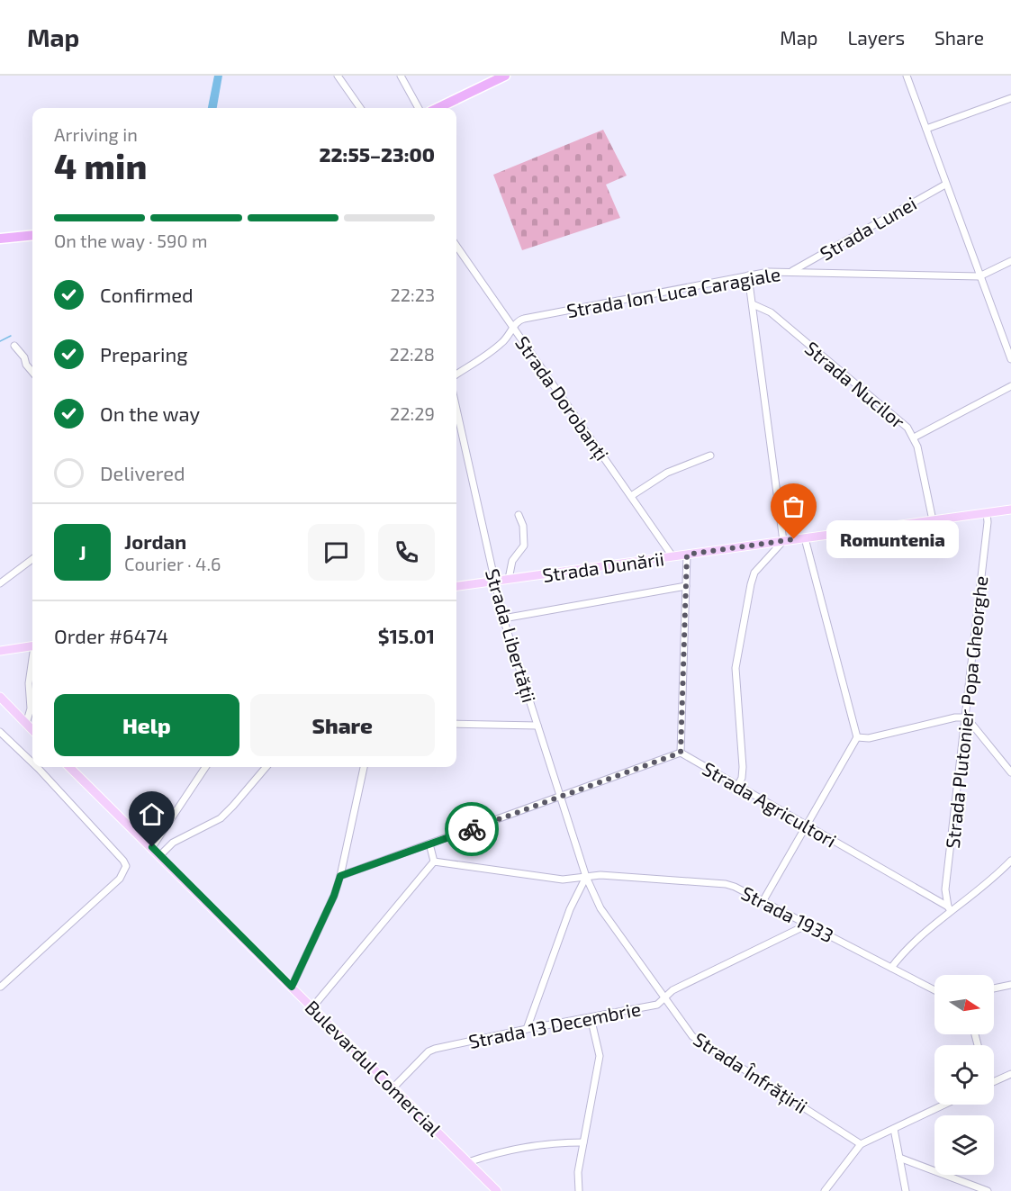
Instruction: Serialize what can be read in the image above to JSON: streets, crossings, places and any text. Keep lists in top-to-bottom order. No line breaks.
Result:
{"streets":{"main road":["Strada Dunării","Bulevardul Comercial"],"street":["Strada Lunei","Strada Ion Luca Caragiale","Strada Nucilor","Strada Dorobanți","Strada Libertății","Strada Plutonier Popa Gheorghe","Strada Agricultori","Strada 1933","Strada 13 Decembrie","Strada Înfrățirii"]},"crossings":[["Strada Lunei","Strada Ion Luca Caragiale"],["Strada Ion Luca Caragiale","Strada Dorobanți"],["Strada Nucilor","Strada Dunării"],["Strada Dorobanți","Strada Dunării"],["Strada Dunării","Strada Libertății"],["Strada Dunării","Strada Plutonier Popa Gheorghe"],["Strada Libertății","Strada Agricultori"],["Strada Libertății","Strada 1933"],["Strada Libertății","Strada Înfrățirii"],["Strada Plutonier Popa Gheorghe","Strada Agricultori"],["Strada 1933","Strada 13 Decembrie"],["Strada 1933","Strada Înfrățirii"],["Strada 13 Decembrie","Bulevardul Comercial"],["Strada 13 Decembrie","Strada Înfrățirii"]],"places":["Romuntenia"],"north":"right","page":{"header":"Map","nav":["Map","Layers","Share"],"heading":["4 min","Arriving in","22:55–23:00"],"panel":["Jordan","Courier · 4.6","Order #6474","$15.01"],"bar":"On the way · 590 m","list":[["Confirmed","22:23"],["Preparing","22:28"],["On the way","22:29"],"Delivered"],"bubble":"Romuntenia","round":"J","buttons":["Help","Share"]}}
